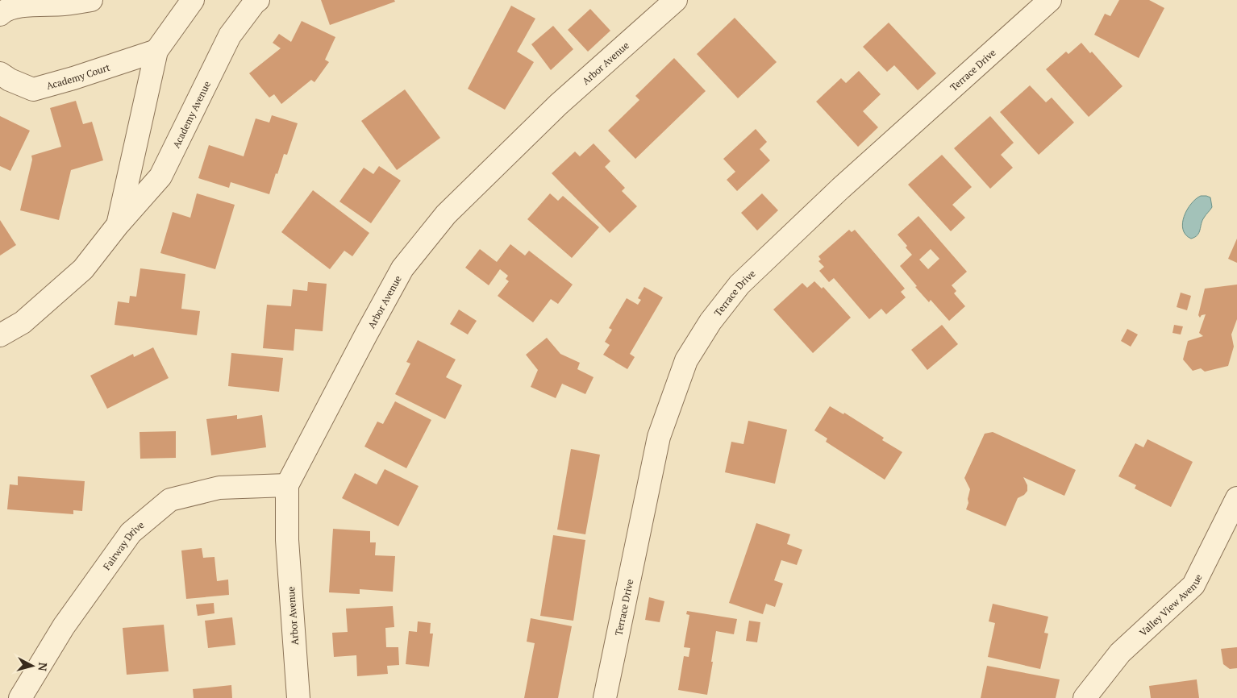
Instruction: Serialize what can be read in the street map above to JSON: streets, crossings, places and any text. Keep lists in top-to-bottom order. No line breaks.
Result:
{"streets":{"street":["Arbor Avenue","Terrace Drive","Academy Court","Academy Avenue","Fairway Drive","Valley View Avenue"]},"crossings":[["Arbor Avenue","Fairway Drive"],["Academy Court","Academy Avenue"]],"north":"right"}
